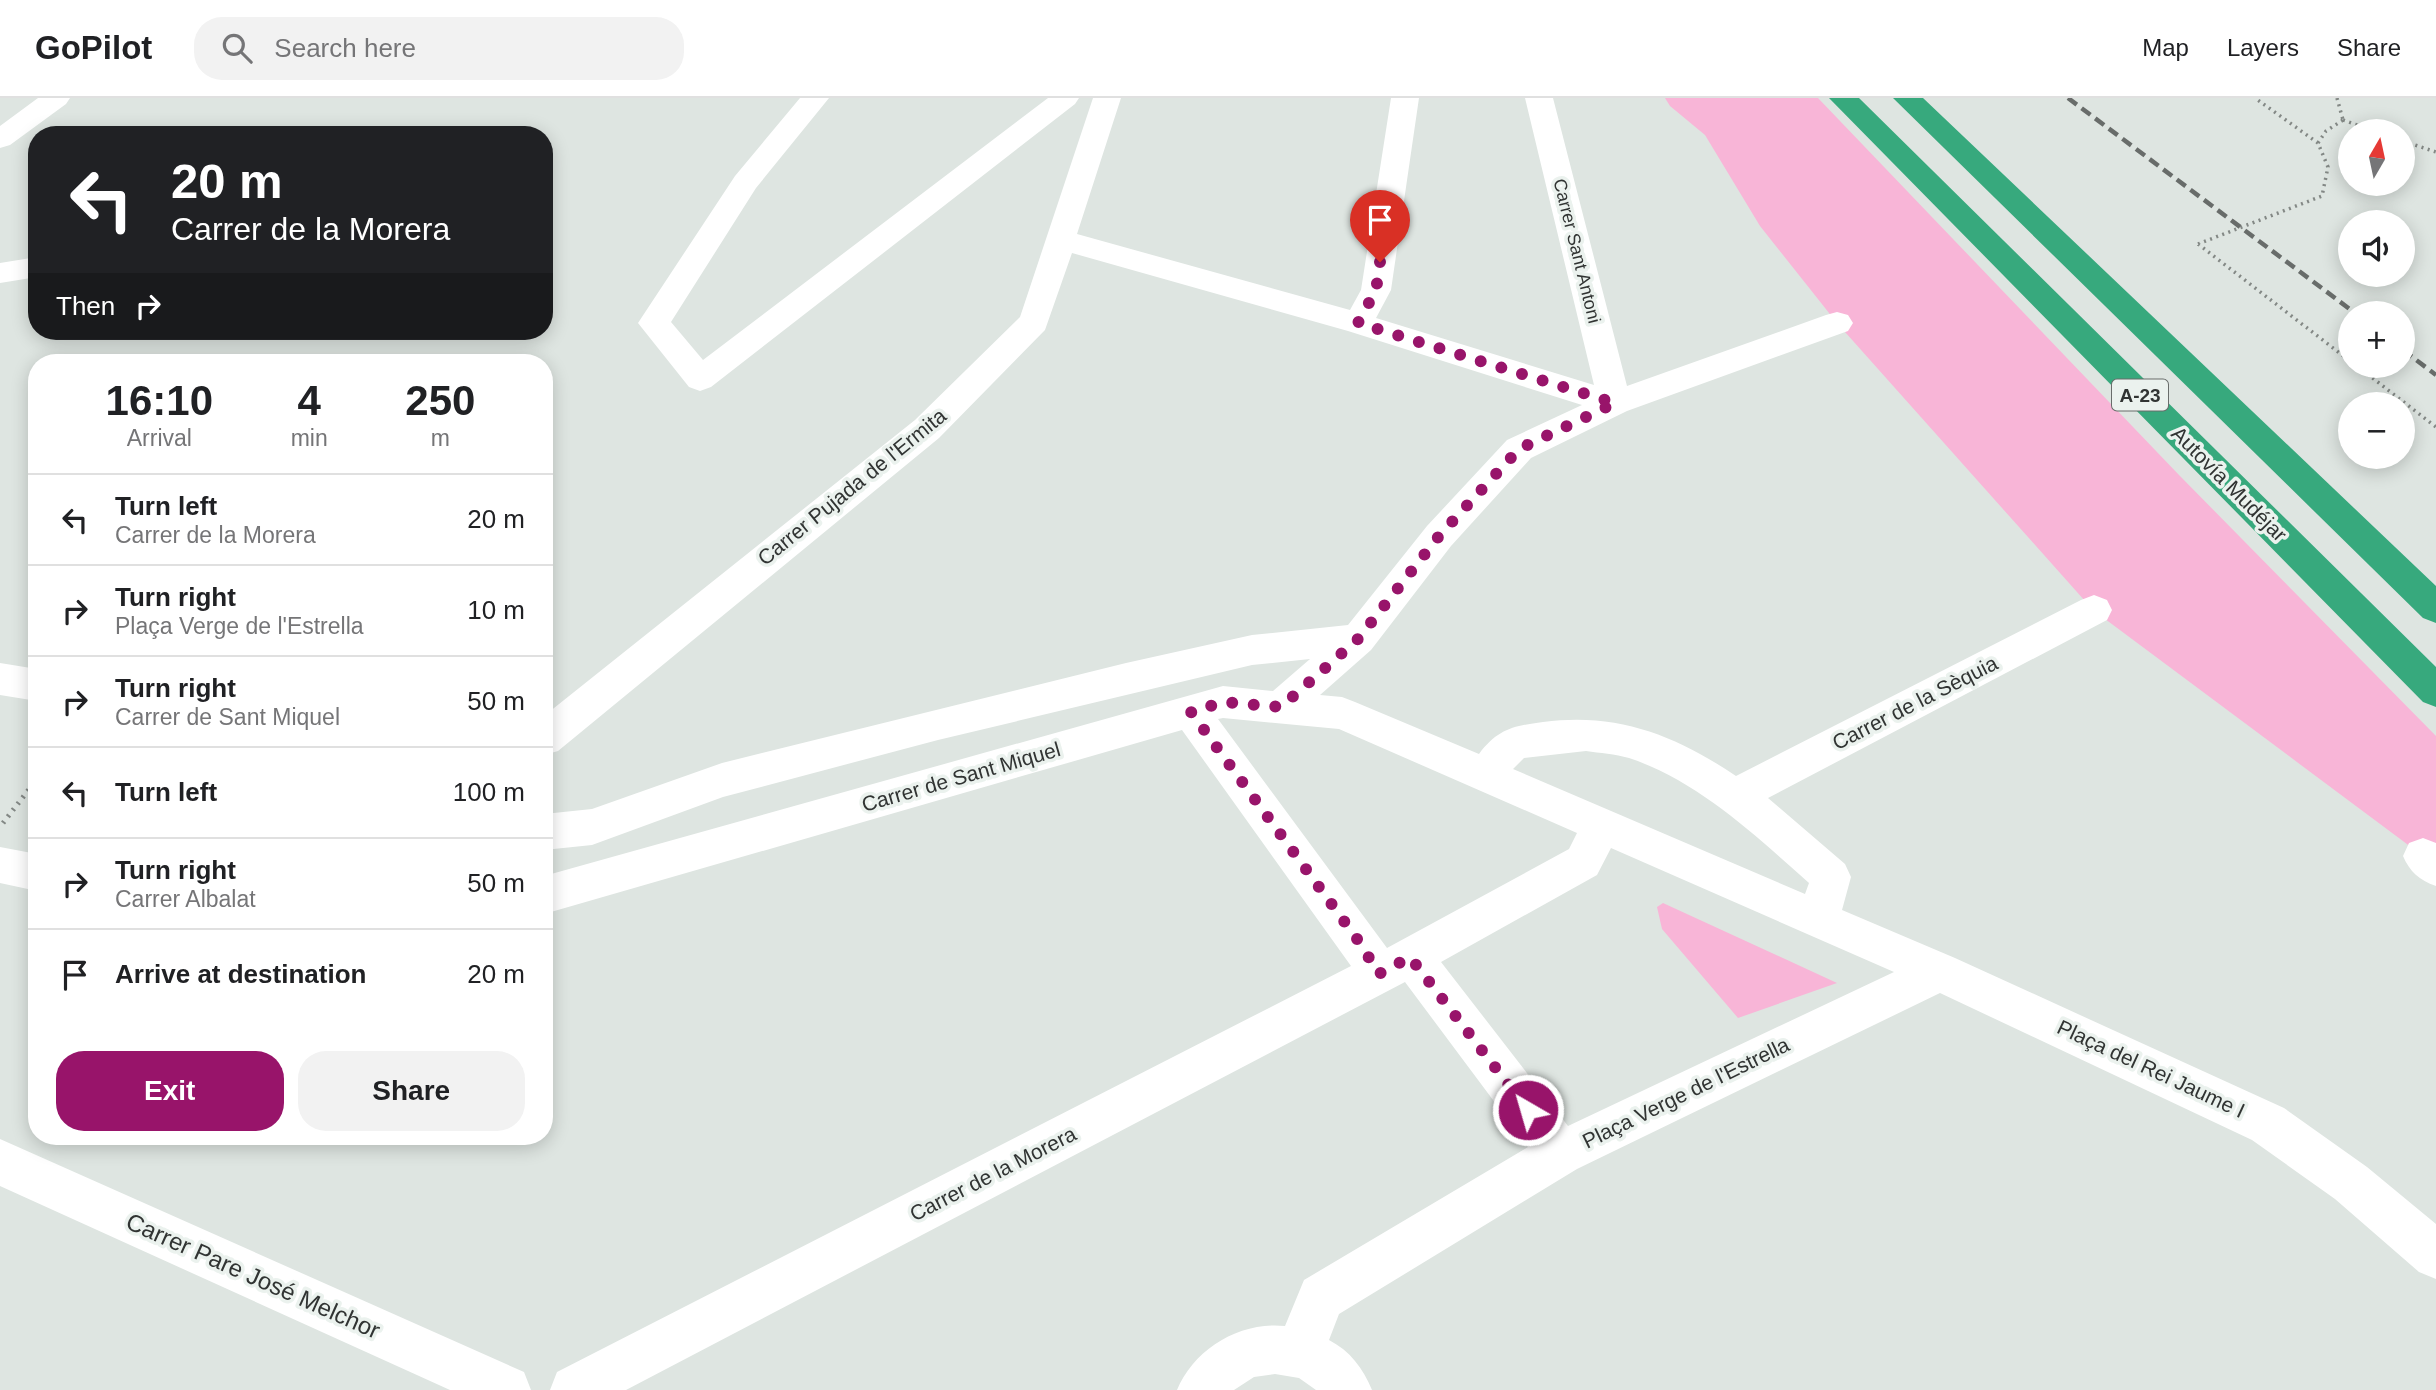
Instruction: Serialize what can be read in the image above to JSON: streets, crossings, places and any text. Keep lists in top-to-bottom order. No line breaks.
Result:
{"streets":{"highway":["A-23","Autovía Mudéjar"],"street":["Carrer Sant Antoni","Carrer Pujada de l'Ermita","Carrer de la Sèquia","Carrer de Sant Miquel","Plaça del Rei Jaume I","Plaça Verge de l'Estrella","Carrer de la Morera","Carrer Pare José Melchor"]},"crossings":[["Carrer de Sant Miquel","Plaça Verge de l'Estrella"],["Plaça del Rei Jaume I","Plaça Verge de l'Estrella"],["Plaça Verge de l'Estrella","Carrer de la Morera"]],"north":"top","page":{"header":"GoPilot","search":"Search here","nav":["Map","Layers","Share"],"map_buttons":["+","−"],"turn":["20 m","Carrer de la Morera"],"then":"Then","eta":["16:10","Arrival","4","min","250","m"],"list":[{"name":"Turn left","note":"Carrer de la Morera","value":"20 m"},{"name":"Turn right","note":"Plaça Verge de l'Estrella","value":"10 m"},{"name":"Turn right","note":"Carrer de Sant Miquel","value":"50 m"},{"name":"Turn left","value":"100 m"},{"name":"Turn right","note":"Carrer Albalat","value":"50 m"},{"name":"Arrive at destination","value":"20 m"}],"buttons":["Exit","Share"]}}
